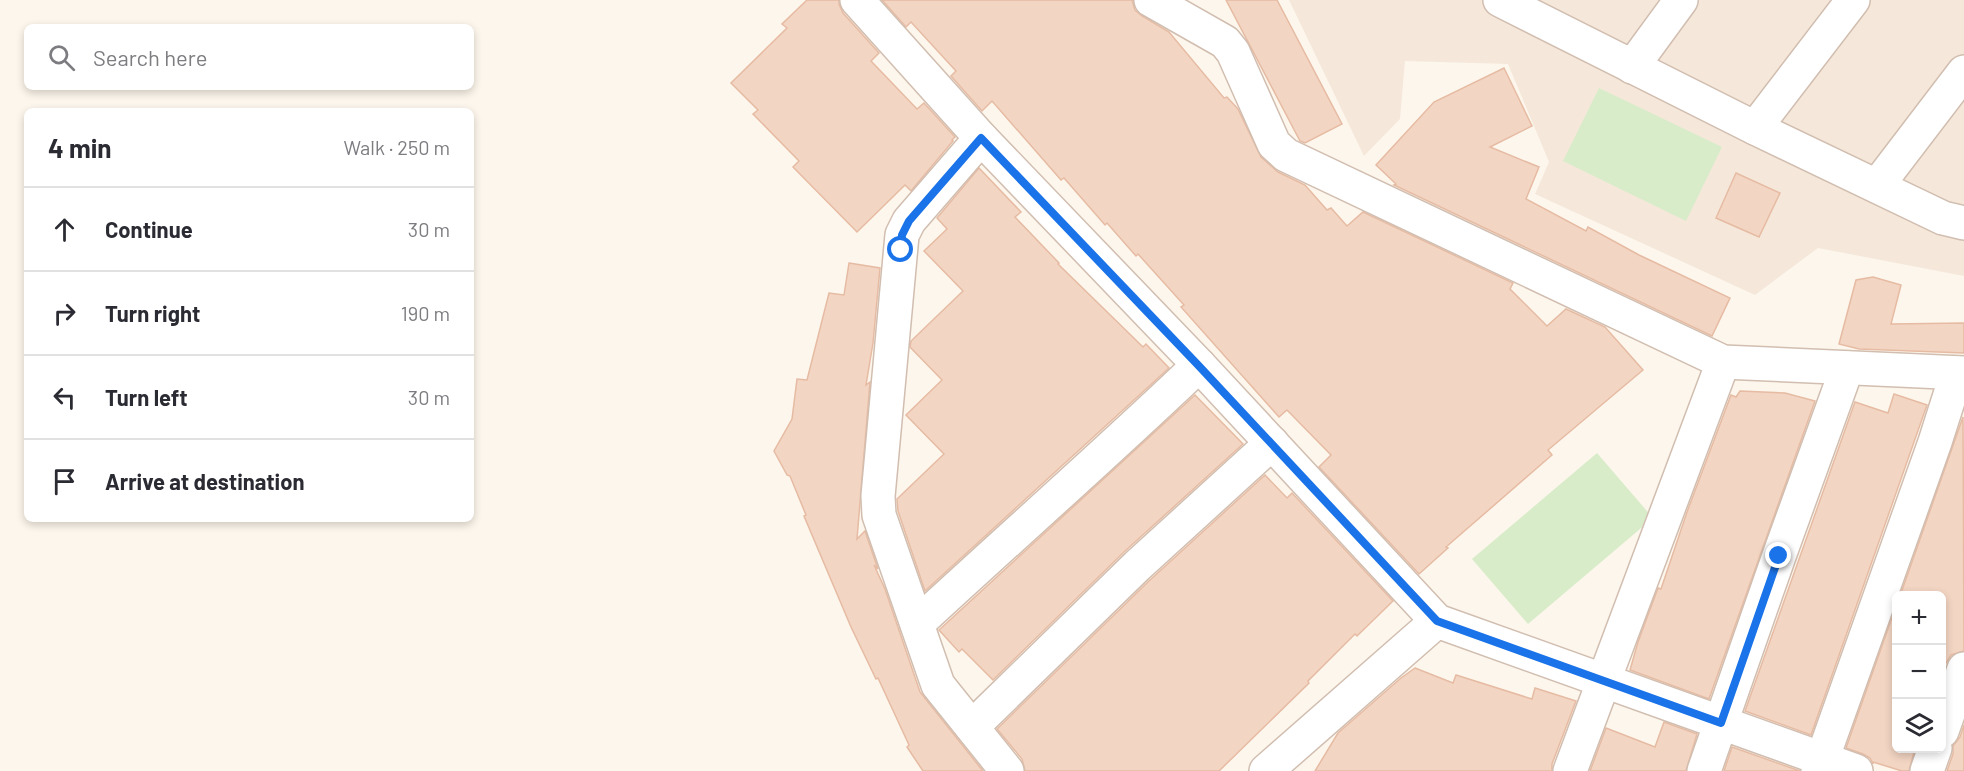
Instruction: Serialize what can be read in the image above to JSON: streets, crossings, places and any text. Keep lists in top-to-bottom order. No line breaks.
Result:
{"page":{"search":"Search here","heading":["4 min","Walk · 250 m"],"list":[["Continue","30 m"],["Turn right","190 m"],["Turn left","30 m"],"Arrive at destination"],"map_buttons":["+","−"]}}
